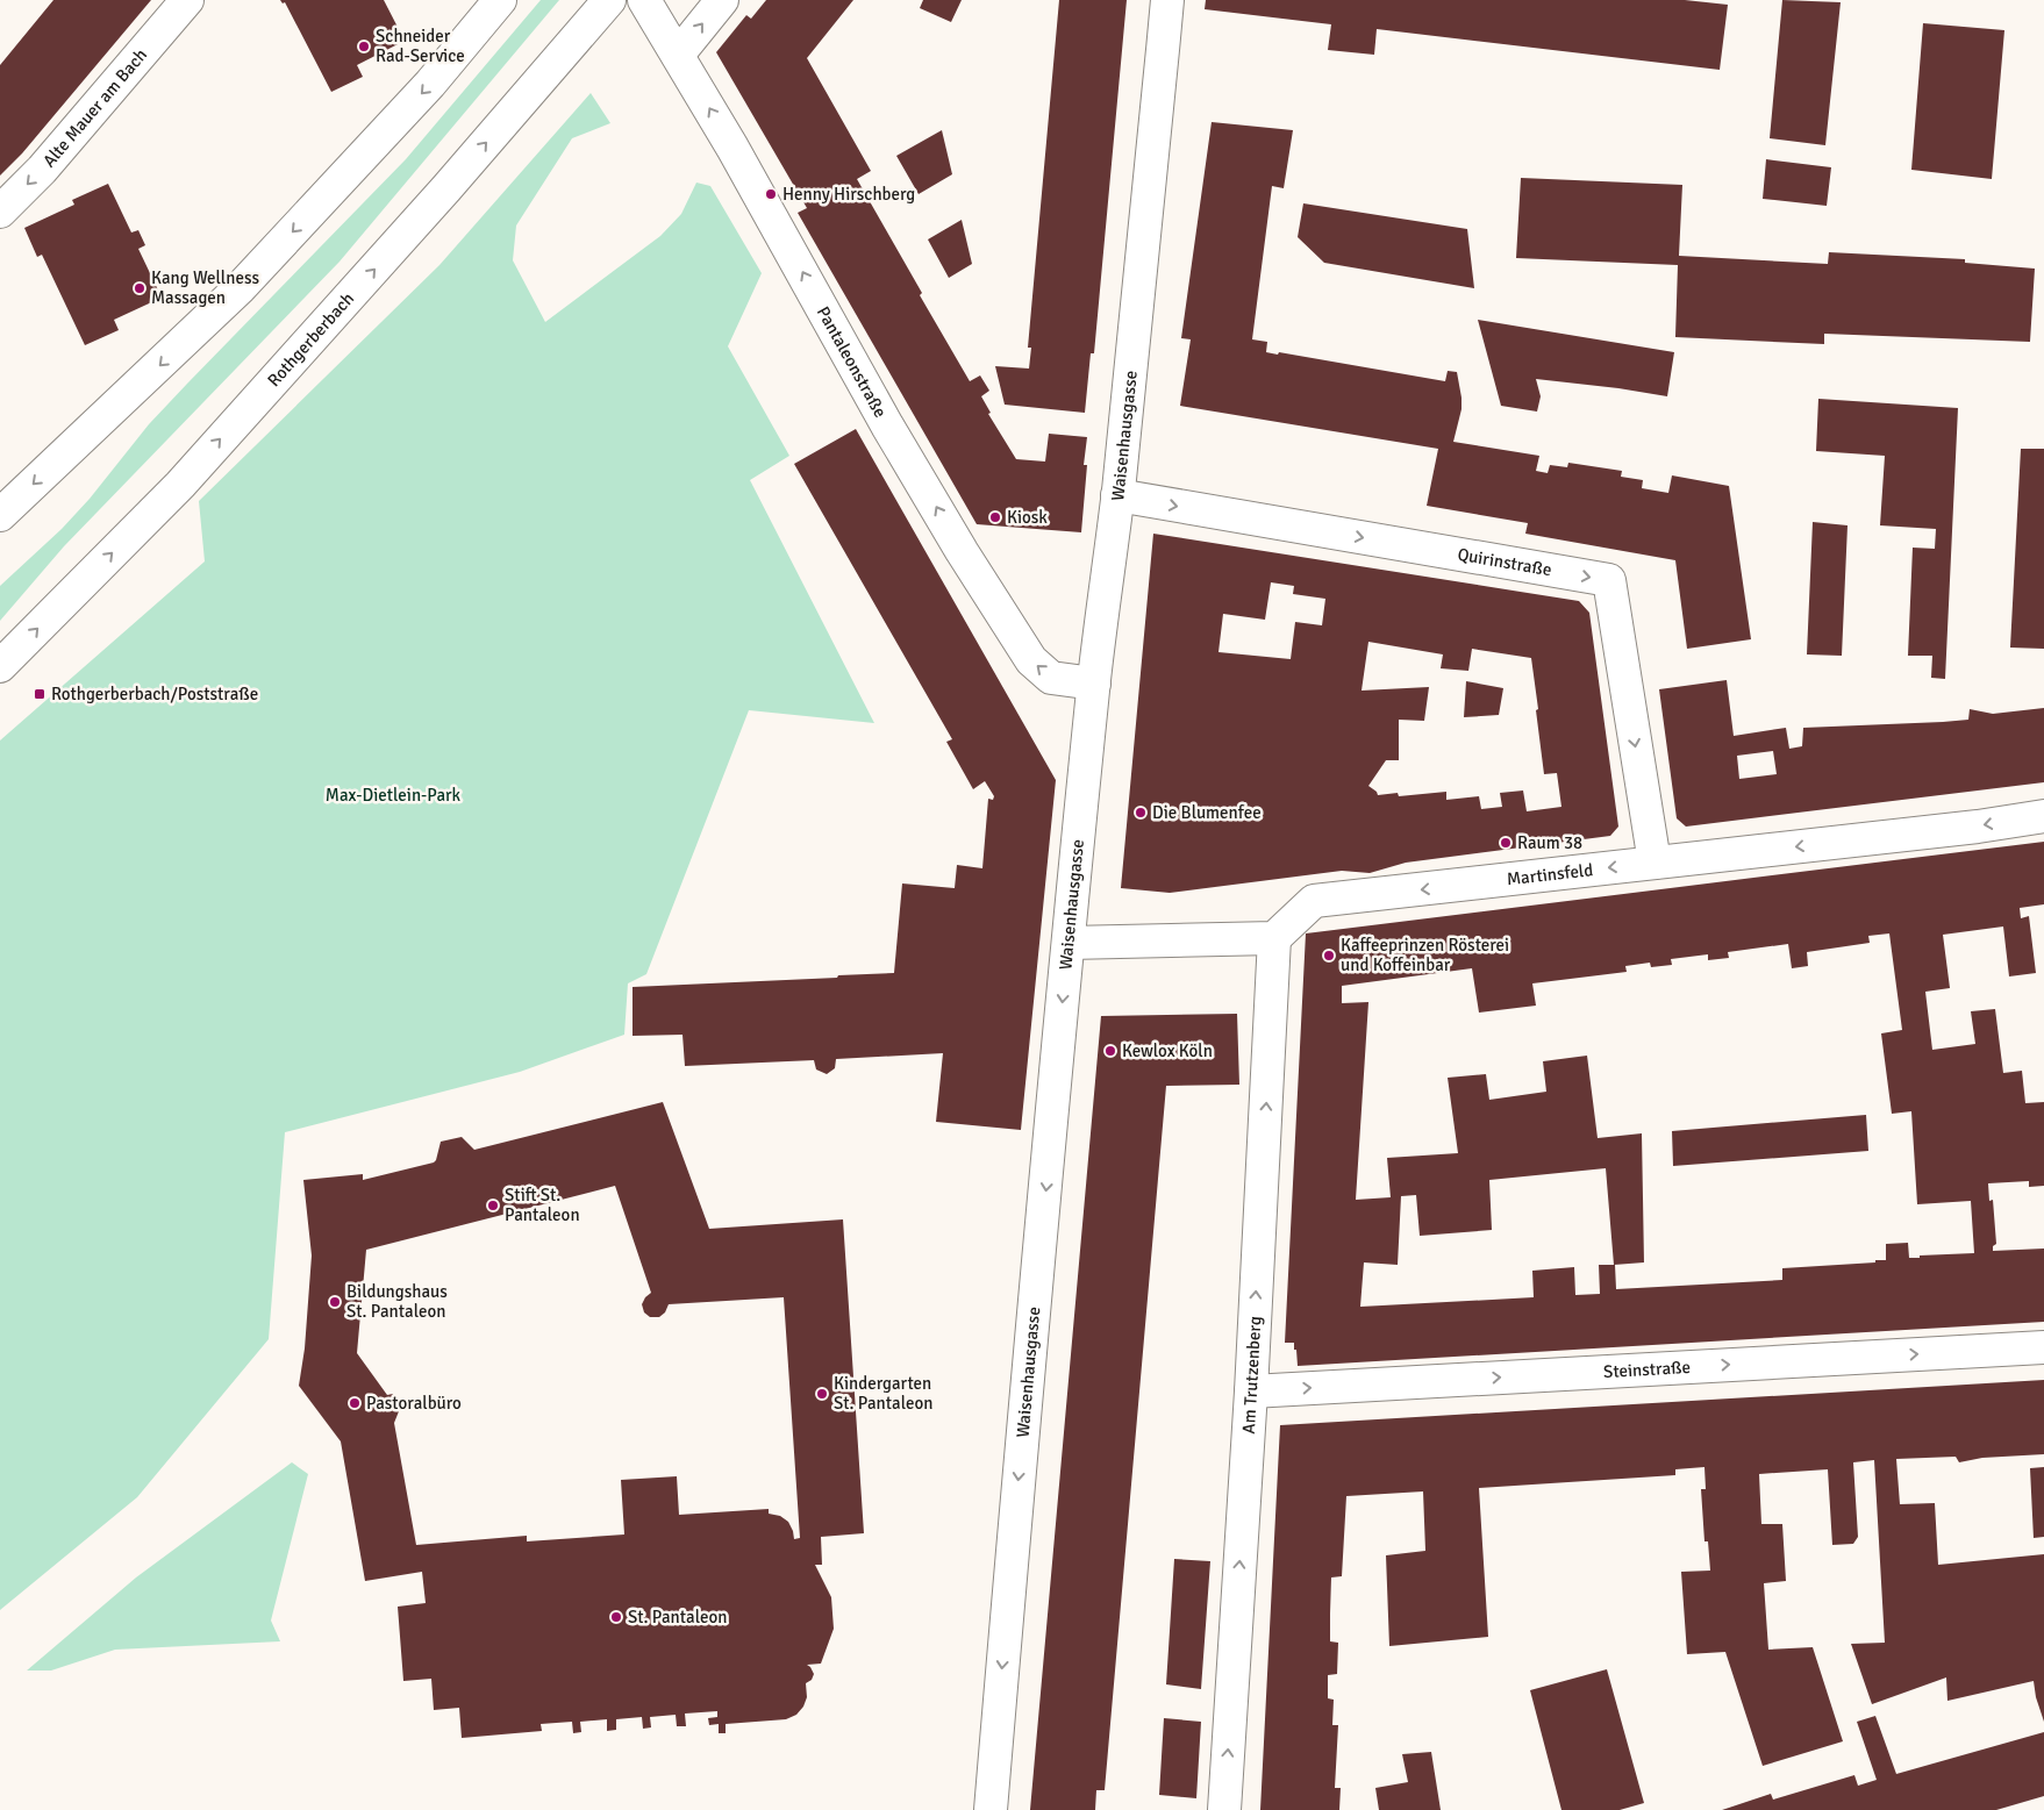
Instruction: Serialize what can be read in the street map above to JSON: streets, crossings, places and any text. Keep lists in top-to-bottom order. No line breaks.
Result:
{"streets":{"street":["Alte Mauer am Bach","Rothgerberbach","Pantaleonstraße","Waisenhausgasse","Quirinstraße","Martinsfeld","Steinstraße","Am Trutzenberg"]},"crossings":[["Pantaleonstraße","Waisenhausgasse"],["Waisenhausgasse","Quirinstraße"],["Quirinstraße","Martinsfeld"],["Martinsfeld","Am Trutzenberg"],["Steinstraße","Am Trutzenberg"]],"one_way":["Pantaleonstraße","Waisenhausgasse","Quirinstraße","Martinsfeld","Steinstraße","Am Trutzenberg"],"parks":["Max-Dietlein-Park"],"places":{"other":["Schneider Rad-Service","Henny Hirschberg","Kang Wellness Massagen","Kiosk","Die Blumenfee","Raum 38","Kaffeeprinzen Rösterei und Koffeinbar","Kewlox Köln","Stift St. Pantaleon","Bildungshaus St. Pantaleon","Kindergarten St. Pantaleon","Pastoralbüro","St. Pantaleon"],"transit":["Rothgerberbach/Poststraße"]}}
